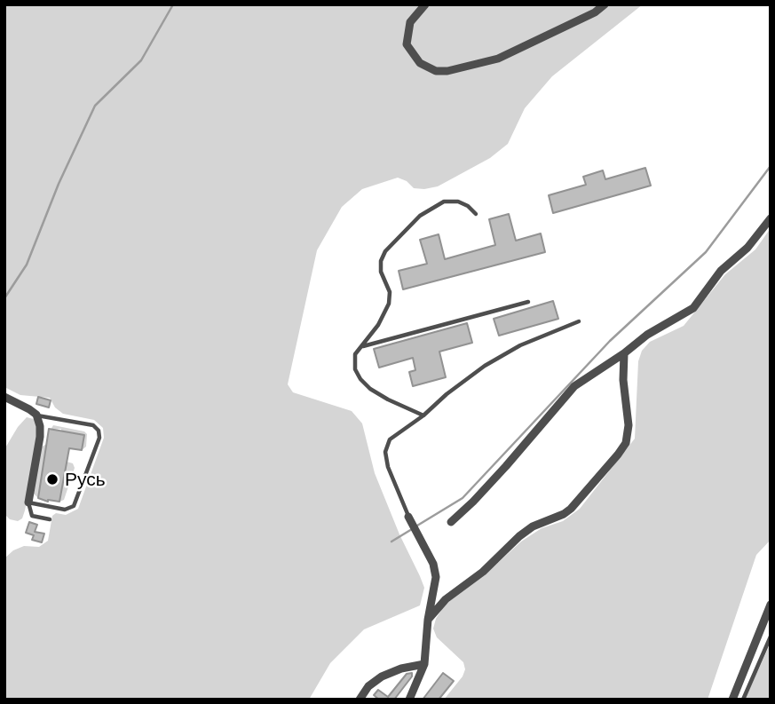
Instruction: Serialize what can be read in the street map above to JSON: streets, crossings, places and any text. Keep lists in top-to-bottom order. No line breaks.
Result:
{"places":["Русь"]}
